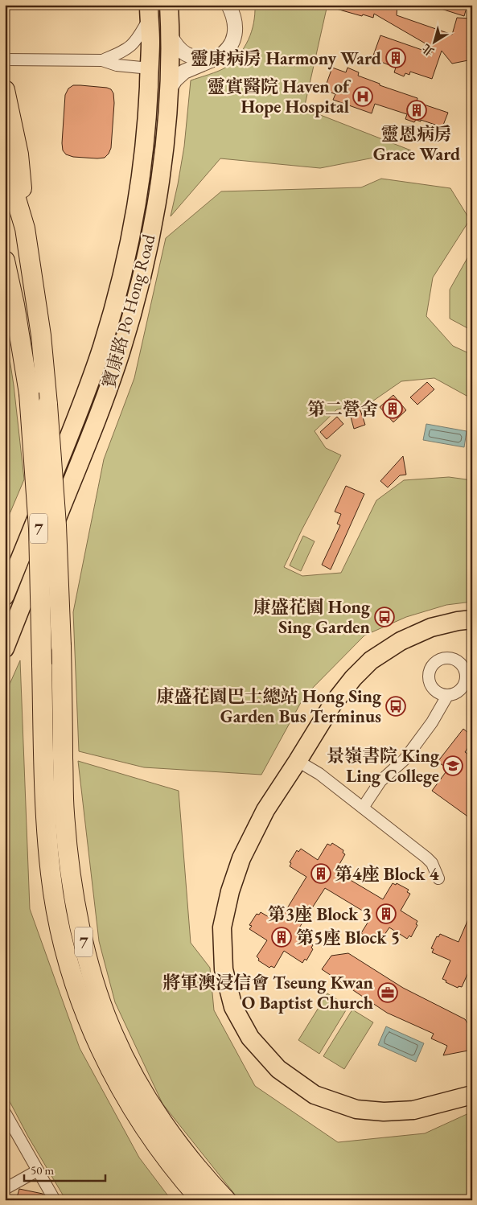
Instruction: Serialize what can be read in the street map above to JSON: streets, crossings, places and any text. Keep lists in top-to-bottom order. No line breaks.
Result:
{"streets":{"highway":["7"],"main road":["寶康路 Po Hong Road"]},"places":{"building":["靈康病房 Harmony Ward","靈恩病房 Grace Ward","第二營舍","第4座 Block 4","第3座 Block 3","第5座 Block 5"],"hospital":["靈實醫院 Haven of Hope Hospital"],"bus stop":["康盛花園 Hong Sing Garden","康盛花園巴士總站 Hong Sing Garden Bus Terminus"],"school or university":["景嶺書院 King Ling College"],"office":["將軍澳浸信會 Tseung Kwan O Baptist Church"]},"scale_bar":"50 m","north":"bottom left"}
